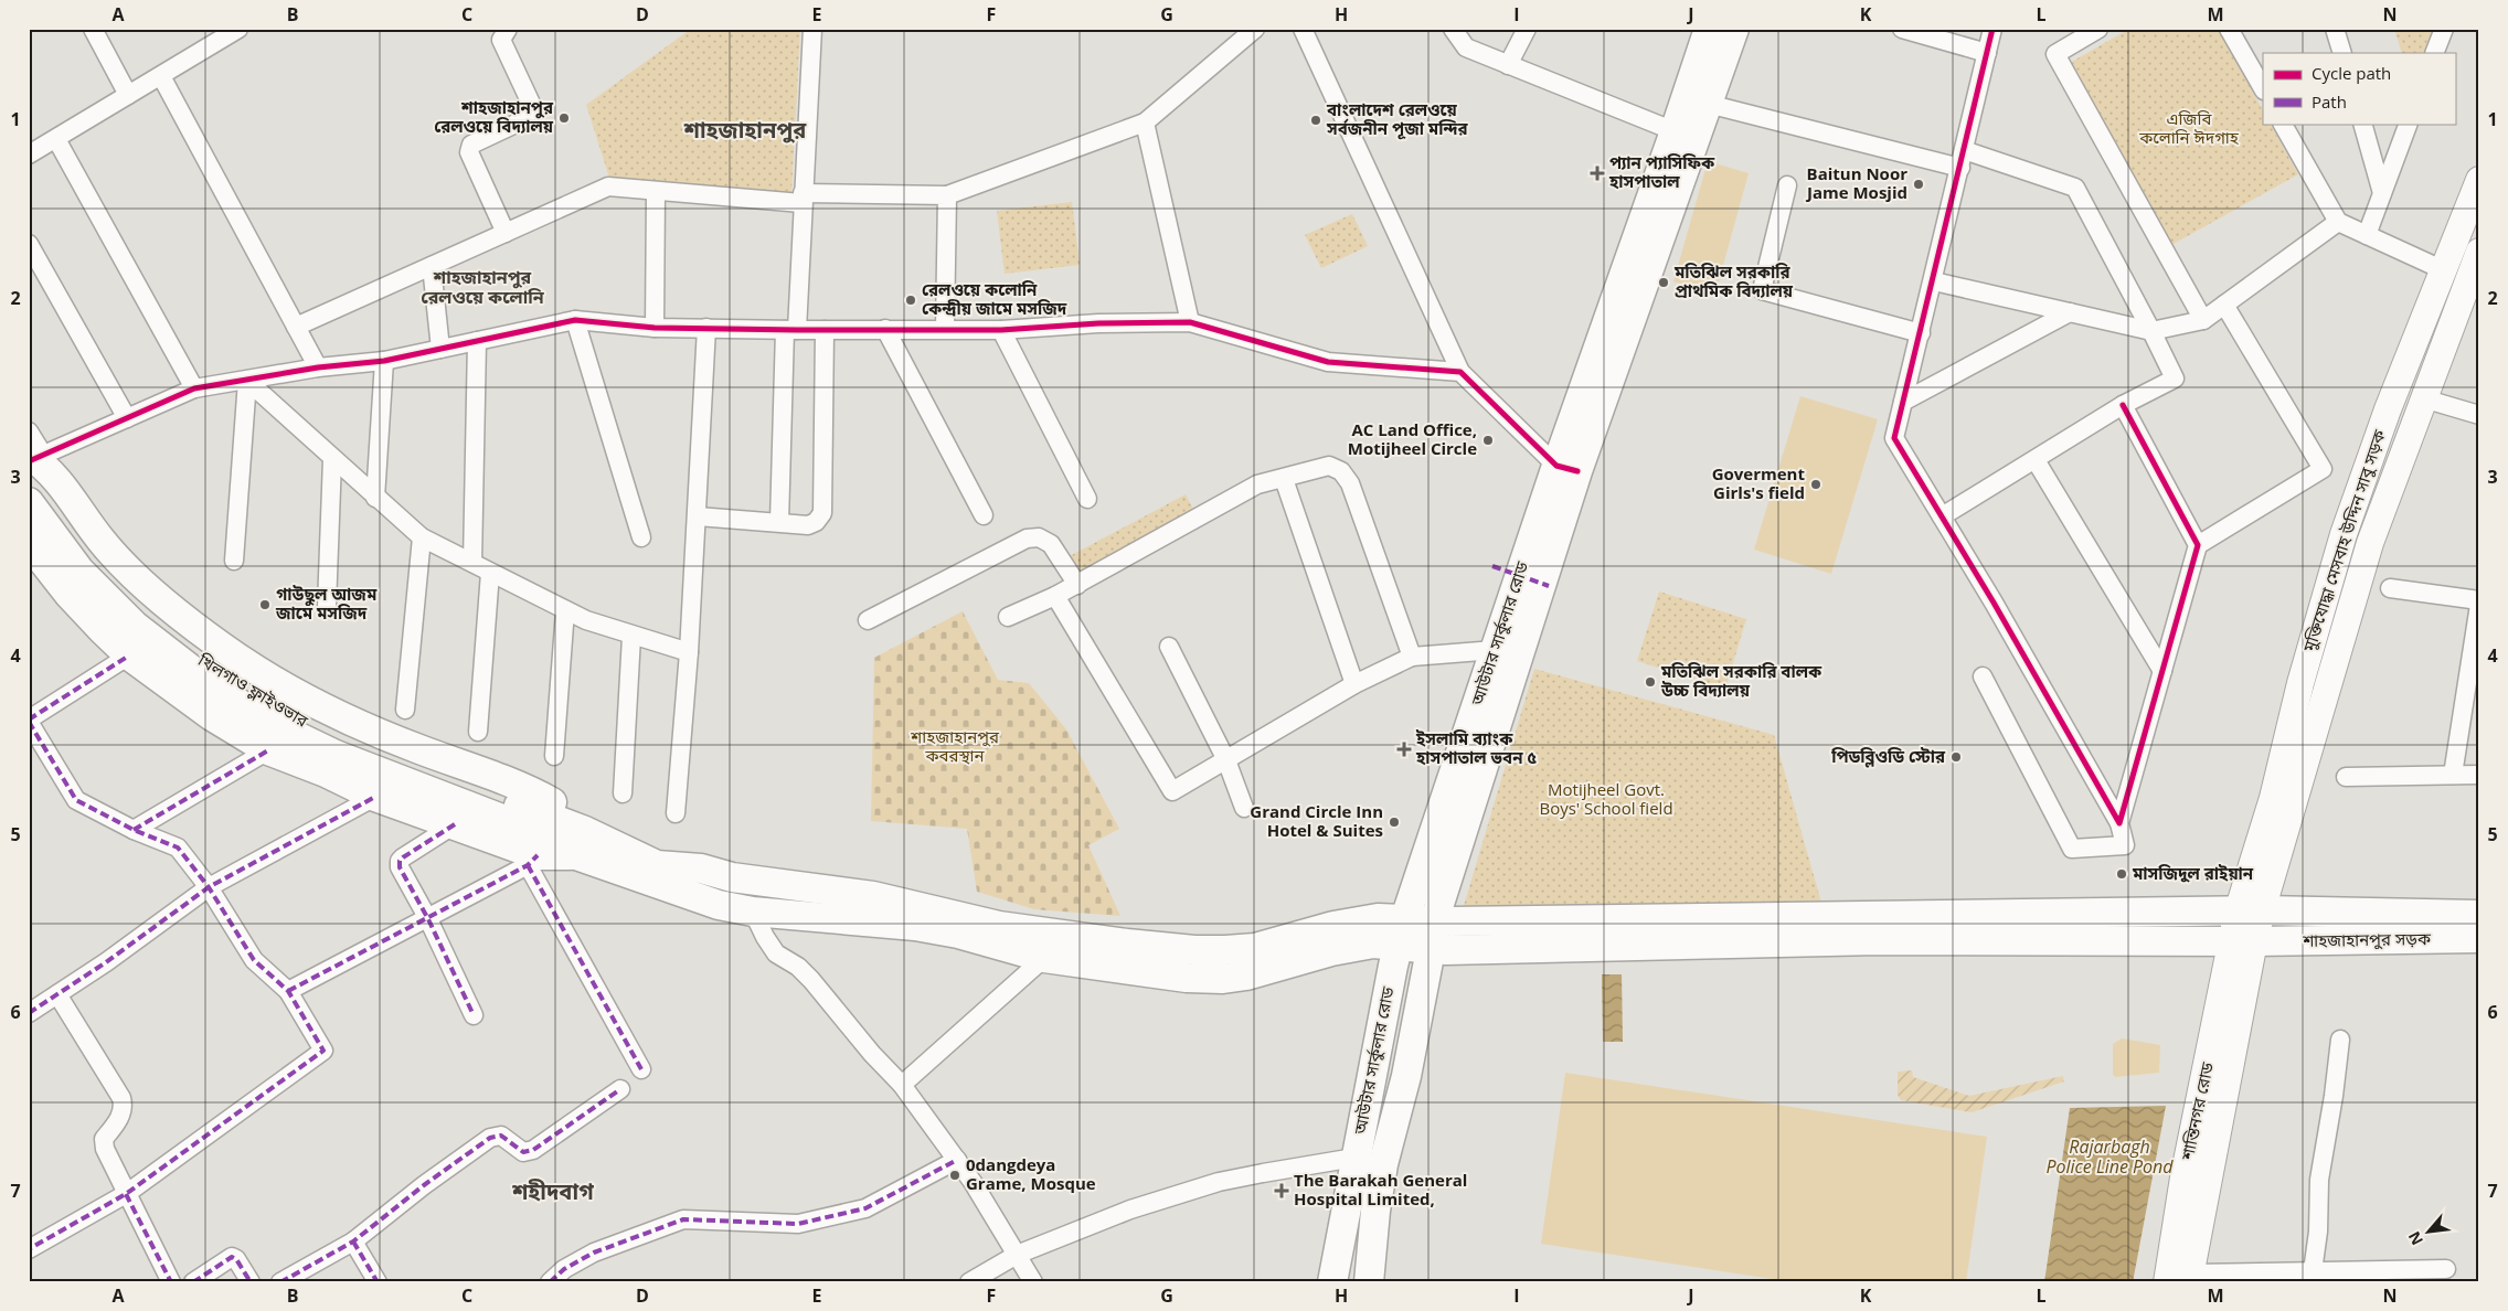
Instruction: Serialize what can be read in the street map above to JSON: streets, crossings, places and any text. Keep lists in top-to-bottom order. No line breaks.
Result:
{"streets":{"main road":["মুক্তিযোদ্ধা মেসবাহ উদ্দিন সাবু সড়ক","আউটার সার্কুলার রোড","খিলগাও ফ্লাইওভার","শাহজাহানপুর সড়ক","শান্তিনগর রোড"]},"crossings":[["মুক্তিযোদ্ধা মেসবাহ উদ্দিন সাবু সড়ক","শাহজাহানপুর সড়ক"],["মুক্তিযোদ্ধা মেসবাহ উদ্দিন সাবু সড়ক","শান্তিনগর রোড"],["আউটার সার্কুলার রোড","শাহজাহানপুর সড়ক"],["শাহজাহানপুর সড়ক","শান্তিনগর রোড"]],"districts":["শাহজাহানপুর","শাহজাহানপুর রেলওয়ে কলোনি","শহীদবাগ"],"water":["Rajarbagh Police Line Pond"],"parks":["এজিবি কলোনি ঈদগাহ","শাহজাহানপুর কবরস্থান","Motijheel Govt. Boys' School field"],"places":{"other":["শাহজাহানপুর রেলওয়ে বিদ্যালয়","বাংলাদেশ রেলওয়ে সর্বজনীন পূজা মন্দির","Baitun Noor Jame Mosjid","মতিঝিল সরকারি প্রাথমিক বিদ্যালয়","রেলওয়ে কলোনি কেন্দ্রীয় জামে মসজিদ","AC Land Office, Motijheel Circle","Goverment Girls's field","গাউছুল আজম জামে মসজিদ","মতিঝিল সরকারি বালক উচ্চ বিদ্যালয়","পিডব্লিওডি স্টোর","Grand Circle Inn Hotel & Suites","মাসজিদুল রাইয়ান","0dangdeya Grame, Mosque"],"health":["প্যান প্যাসিফিক হাসপাতাল","ইসলামি ব্যাংক হাসপাতাল ভবন ৫","The Barakah General Hospital Limited,"]},"legend":["Cycle path","Path"],"north":"bottom left","grid":{"columns":["A","B","C","D","E","F","G","H","I","J","K","L","M","N"],"rows":["1","2","3","4","5","6","7"]}}
